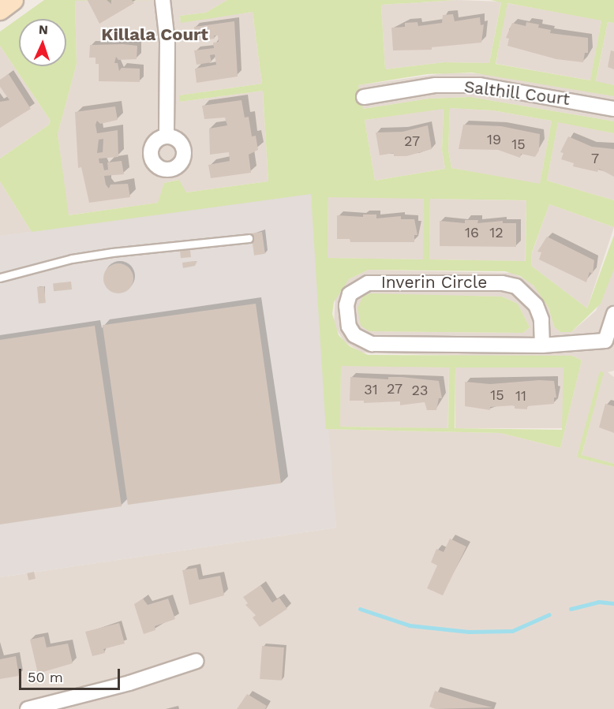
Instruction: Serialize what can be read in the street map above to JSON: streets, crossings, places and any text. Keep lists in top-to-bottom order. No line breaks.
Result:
{"streets":{"street":["Salthill Court","Inverin Circle"]},"districts":["Killala Court"],"house_numbers":["19","27","15","7","16","12","27","31","23","15","11"],"scale_bar":"50 m","north":"top"}
